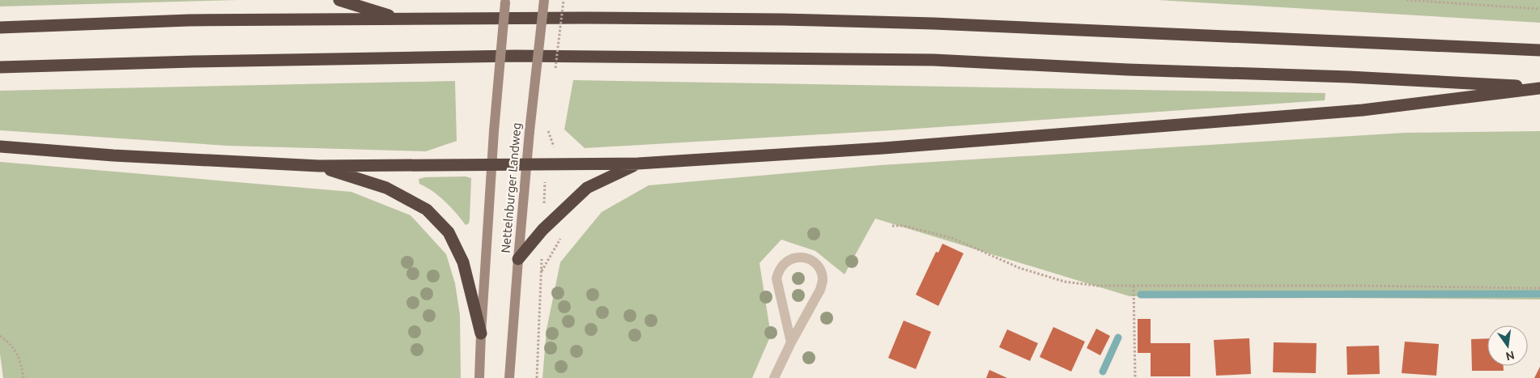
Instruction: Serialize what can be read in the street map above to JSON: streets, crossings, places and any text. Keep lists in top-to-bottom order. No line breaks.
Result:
{"streets":{"main road":["Nettelnburger Landweg"]},"north":"bottom"}
